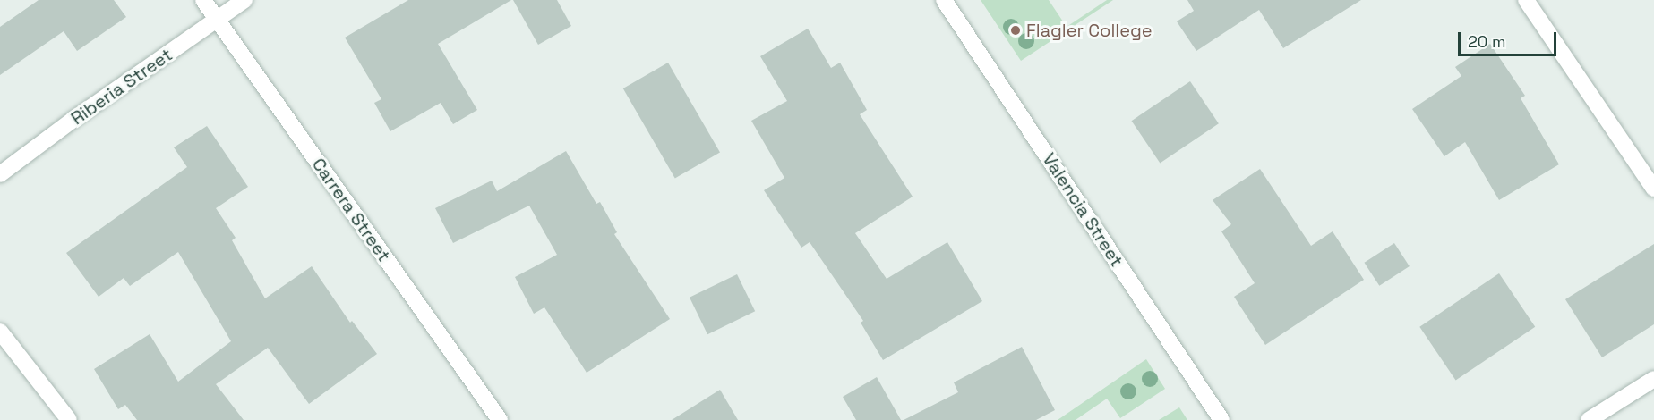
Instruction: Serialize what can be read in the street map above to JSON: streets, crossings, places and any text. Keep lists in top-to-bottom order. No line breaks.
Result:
{"streets":{"street":["Riberia Street","Carrera Street","Valencia Street"]},"crossings":[["Riberia Street","Carrera Street"]],"places":["Flagler College"],"scale_bar":"20 m"}
